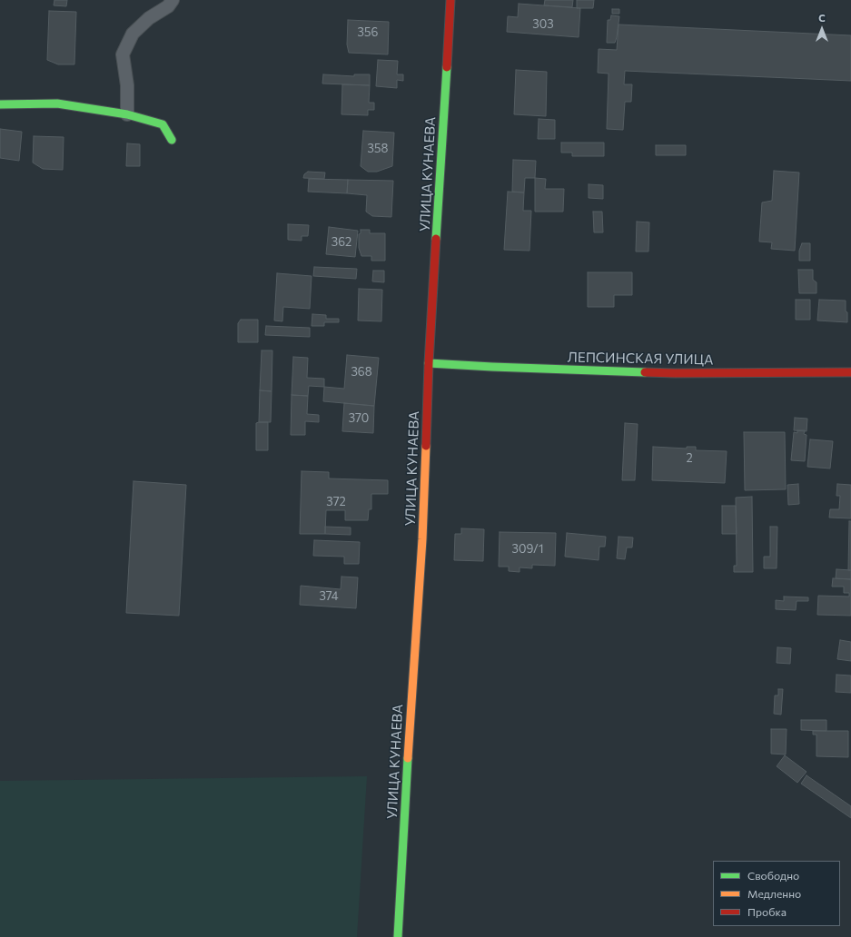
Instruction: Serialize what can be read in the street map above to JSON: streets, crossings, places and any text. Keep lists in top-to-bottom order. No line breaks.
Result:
{"streets":{"main road":["УЛИЦА КУНАЕВА","ЛЕПСИНСКАЯ УЛИЦА"]},"crossings":[["УЛИЦА КУНАЕВА","ЛЕПСИНСКАЯ УЛИЦА"]],"house_numbers":["303","356","358","362","368","370","2","372","309/1","374"],"legend":["Свободно","Медленно","Пробка"],"north":"top"}
